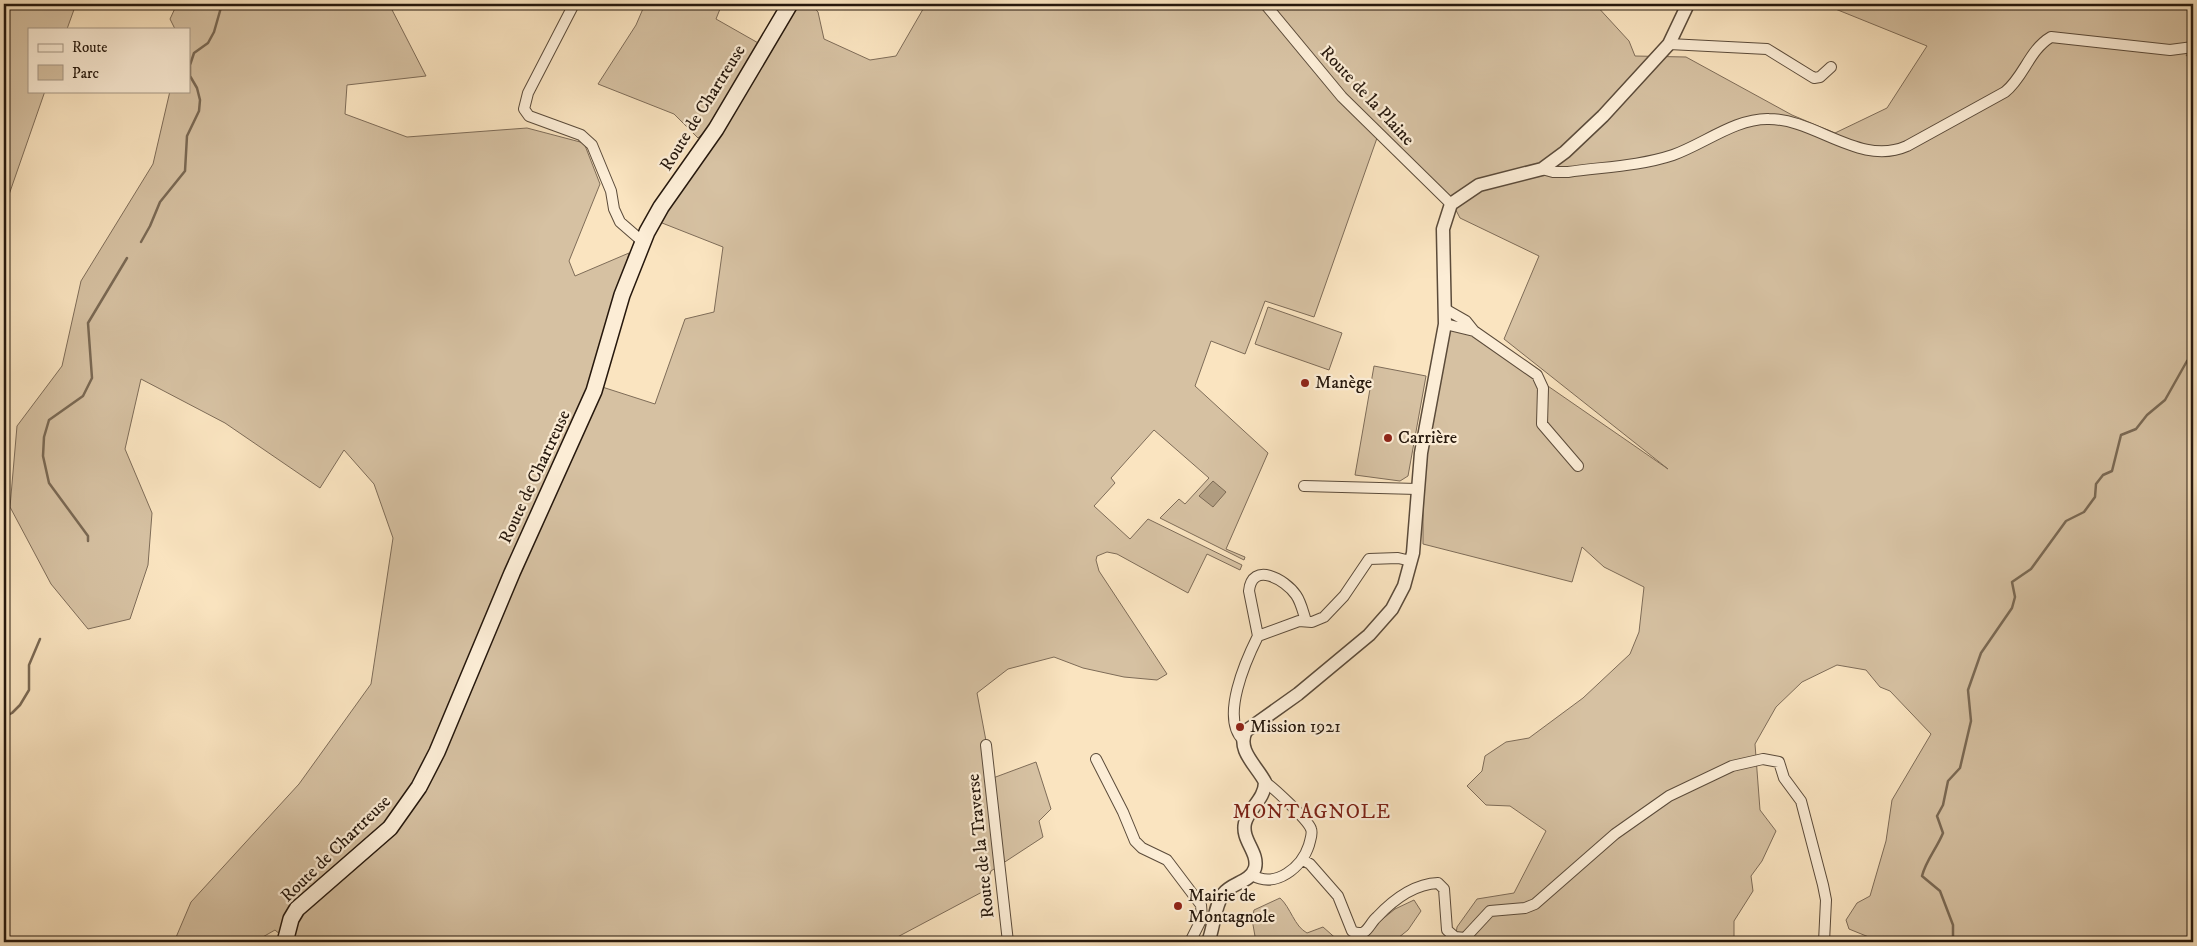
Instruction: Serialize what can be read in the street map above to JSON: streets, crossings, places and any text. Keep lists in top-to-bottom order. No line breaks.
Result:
{"streets":{"main road":["Route de Chartreuse"],"street":["Route de la Plaine","Route de la Traverse"]},"districts":["MONTAGNOLE"],"places":["Manège","Carrière","Mission 1921","Mairie de Montagnole"],"legend":["Route","Parc"]}
